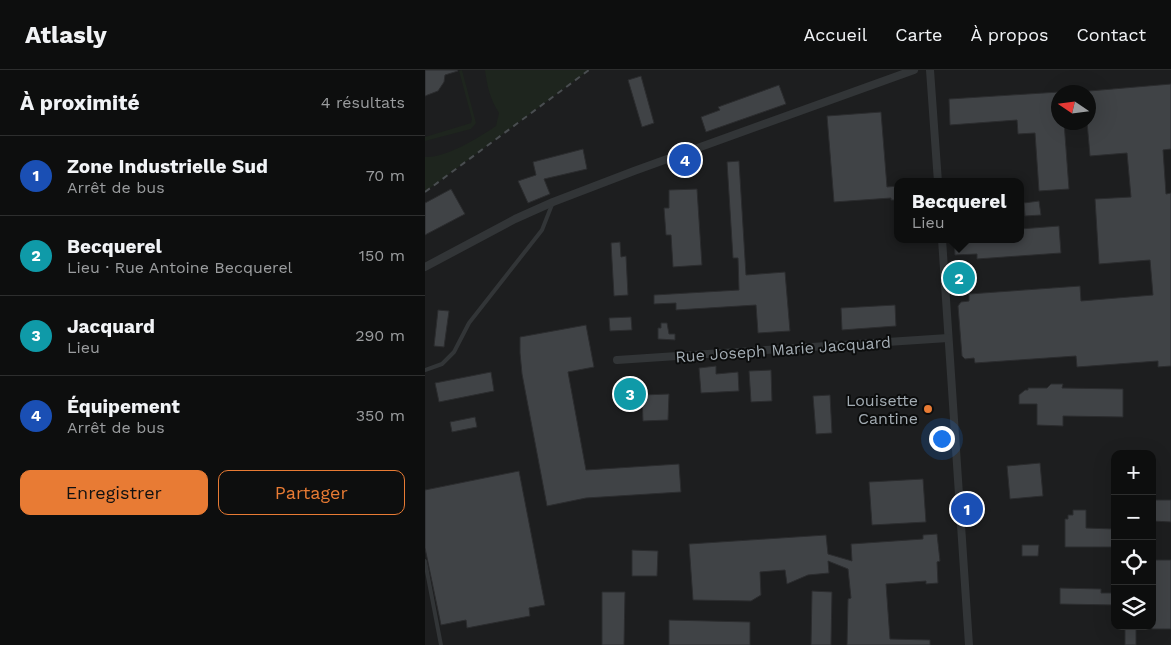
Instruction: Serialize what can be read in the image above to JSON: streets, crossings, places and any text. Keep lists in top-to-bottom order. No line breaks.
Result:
{"streets":{"street":["Rue Joseph Marie Jacquard"]},"places":["Louisette Cantine"],"north":"left","page":{"header":"Atlasly","nav":["Accueil","Carte","À propos","Contact"],"heading":["À proximité","4 résultats"],"list":[{"mark":"1","name":"Zone Industrielle Sud","note":"Arrêt de bus","value":"70 m"},{"mark":"2","name":"Becquerel","note":"Lieu · Rue Antoine Becquerel","value":"150 m"},{"mark":"3","name":"Jacquard","note":"Lieu","value":"290 m"},{"mark":"4","name":"Équipement","note":"Arrêt de bus","value":"350 m"}],"pins":["4","2","3","1"],"popup":["Becquerel","Lieu"],"map_buttons":["+","−"],"buttons":["Enregistrer","Partager"]}}
